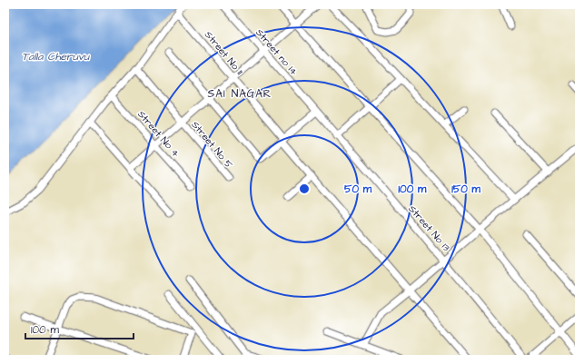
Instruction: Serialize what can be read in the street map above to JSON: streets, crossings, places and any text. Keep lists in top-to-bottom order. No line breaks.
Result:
{"streets":{"street":["Street no 14","Street No 11","Street No 4","Street No 5","Street No 13"]},"crossings":[["Street no 14","Street No 13"]],"districts":["SAI NAGAR"],"water":["Talla Cheruvu"],"scale_bar":"100 m","rings":["50 m","100 m","150 m"]}
